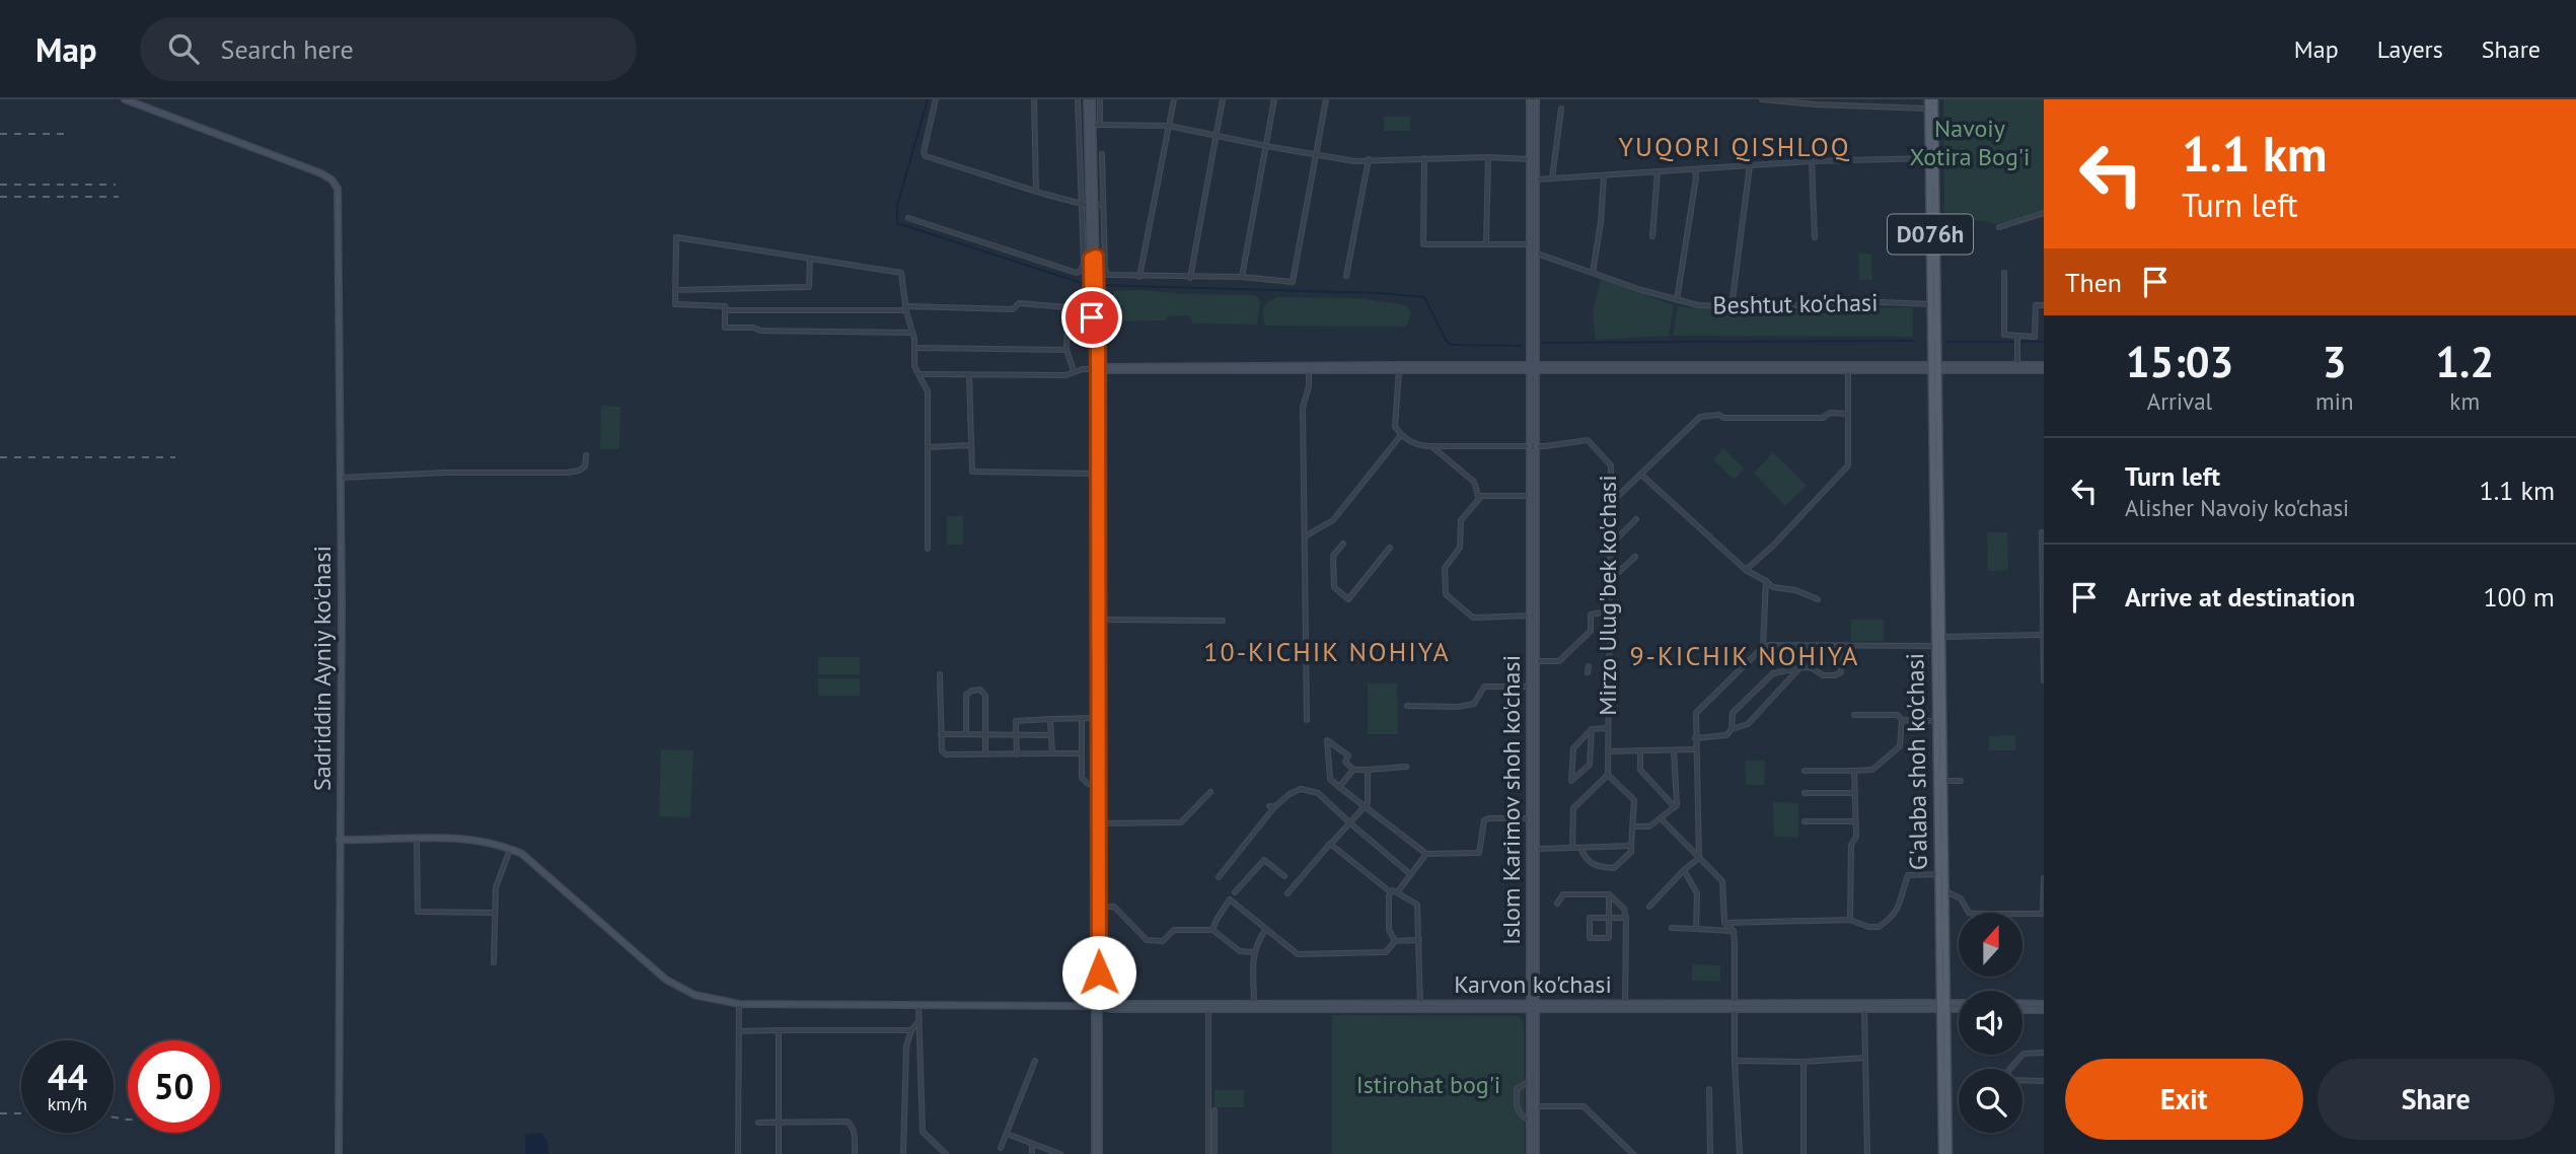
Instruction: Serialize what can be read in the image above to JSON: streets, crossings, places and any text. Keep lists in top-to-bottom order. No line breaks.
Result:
{"streets":{"main road":["D076h","Sadriddin Ayniy ko'chasi","G'alaba shoh ko'chasi","Islom Karimov shoh ko'chasi","Karvon ko'chasi"],"street":["Beshtut ko'chasi","Mirzo Ulug'bek ko'chasi"]},"crossings":[["D076h","Beshtut ko'chasi"],["D076h","G'alaba shoh ko'chasi"],["Beshtut ko'chasi","Islom Karimov shoh ko'chasi"],["Mirzo Ulug'bek ko'chasi","Islom Karimov shoh ko'chasi"],["G'alaba shoh ko'chasi","Karvon ko'chasi"],["Islom Karimov shoh ko'chasi","Karvon ko'chasi"]],"districts":["YUQORI QISHLOQ","10-KICHIK NOHIYA","9-KICHIK NOHIYA"],"parks":["Navoiy Xotira Bog'i","Istirohat bog'i"],"north":"top","page":{"header":"Map","search":"Search here","nav":["Map","Layers","Share"],"turn":["1.1 km","Turn left"],"then":"Then","eta":["15:03","Arrival","3","min","1.2","km"],"list":[{"name":"Turn left","note":"Alisher Navoiy ko'chasi","value":"1.1 km"},{"name":"Arrive at destination","value":"100 m"}],"speed":"44 km/h","limit":"50","buttons":["Exit","Share"]}}
